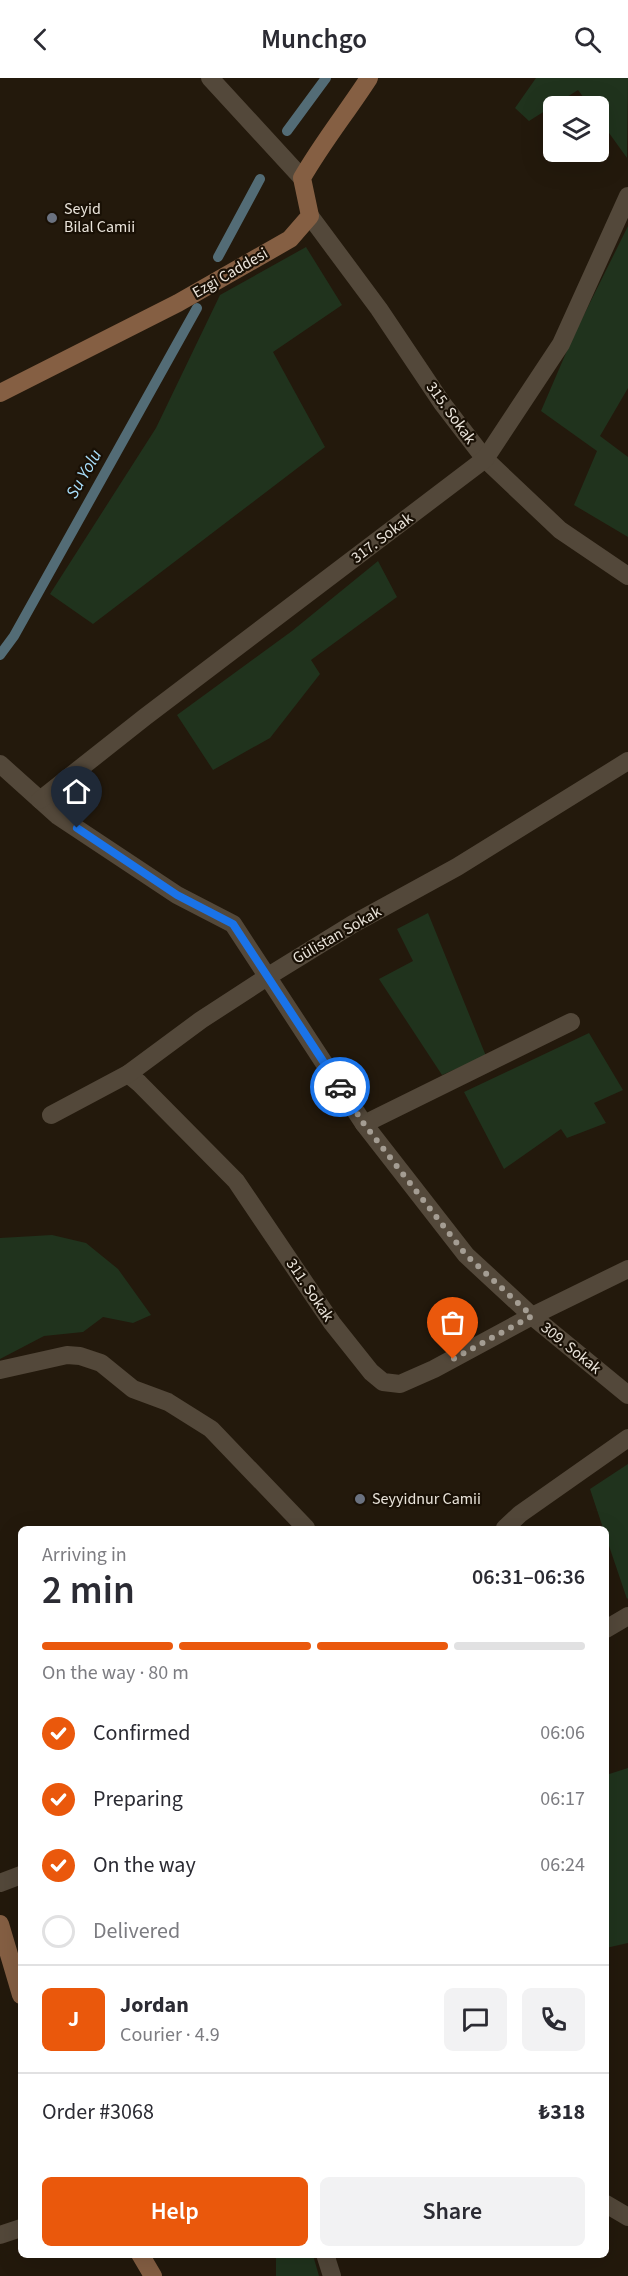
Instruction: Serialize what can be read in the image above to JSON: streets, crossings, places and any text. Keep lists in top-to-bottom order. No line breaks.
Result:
{"streets":{"street":["Ezgi Caddesi","315. Sokak","317. Sokak","Gülistan Sokak","311. Sokak","309. Sokak"]},"crossings":[["Ezgi Caddesi","315. Sokak"],["315. Sokak","317. Sokak"],["317. Sokak","309. Sokak"],["Gülistan Sokak","311. Sokak"],["Gülistan Sokak","309. Sokak"],["311. Sokak","309. Sokak"]],"water":["Su Yolu"],"places":["Seyid Bilal Camii","Seyyidnur Camii"],"page":{"header":"Munchgo","heading":["2 min","Arriving in","06:31–06:36"],"panel":["Jordan","Courier · 4.9","Order #3068","₺318"],"bar":"On the way · 80 m","list":[["Confirmed","06:06"],["Preparing","06:17"],["On the way","06:24"],"Delivered"],"round":"J","buttons":["Help","Share"]}}
